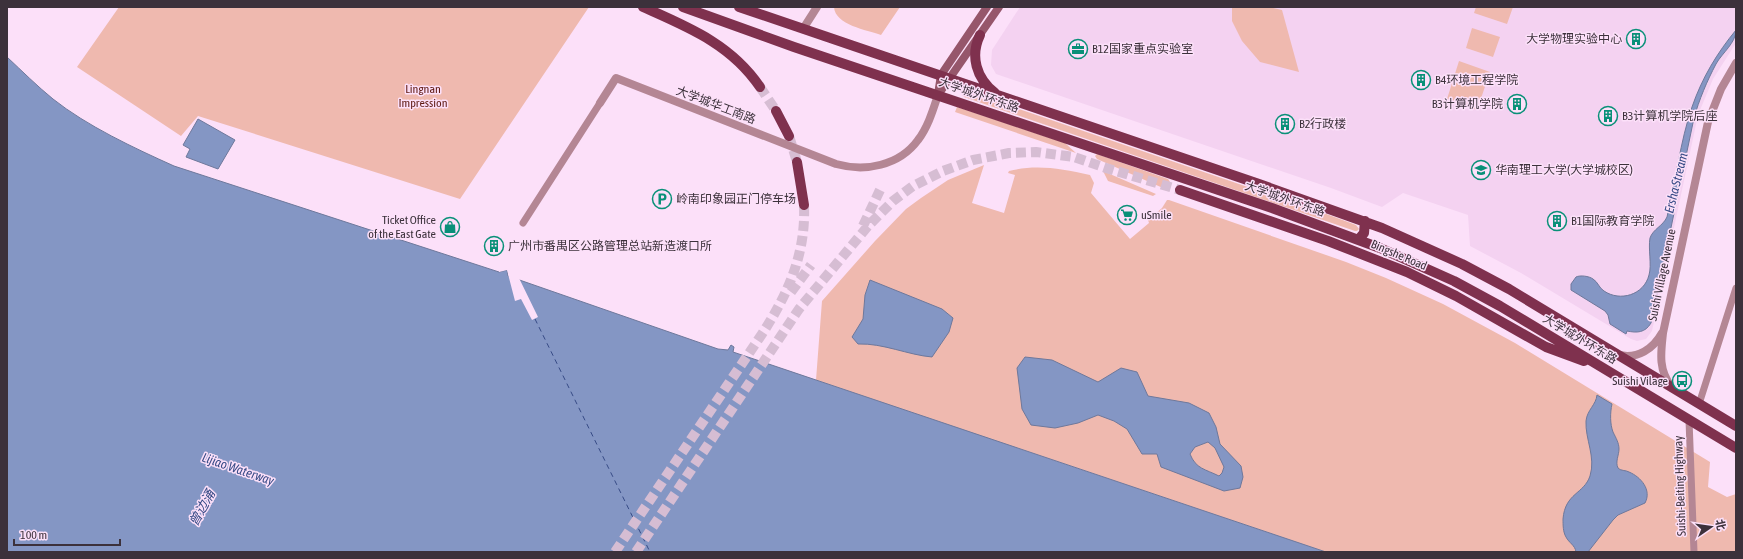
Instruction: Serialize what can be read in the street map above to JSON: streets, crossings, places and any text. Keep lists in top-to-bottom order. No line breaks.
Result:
{"streets":{"main road":["大学城外环东路","大学城华工南路","Bingshe Road"],"street":["Suishi Village Avenue","Suishi-Beiting Highway"]},"crossings":[["大学城外环东路","大学城华工南路"],["大学城外环东路","Bingshe Road"],["大学城外环东路","Suishi Village Avenue"],["大学城外环东路","Suishi-Beiting Highway"]],"water":["Ersha Stream","Lijiao Waterway","曾边涌"],"parks":["Lingnan Impression"],"places":{"building":["大学物理实验中心","B4环境工程学院","B3计算机学院","B3计算机学院后座","B2行政楼","B1国际教育学院","广州市番禺区公路管理总站新造渡口所"],"office":["B12国家重点实验室"],"school or university":["华南理工大学(大学城校区)"],"parking":["岭南印象园正门停车场"],"supermarket":["uSmile"],"shop":["Ticket Office of the East Gate"],"bus stop":["Suishi Vilage"]},"scale_bar":"100 m","north":"right"}
